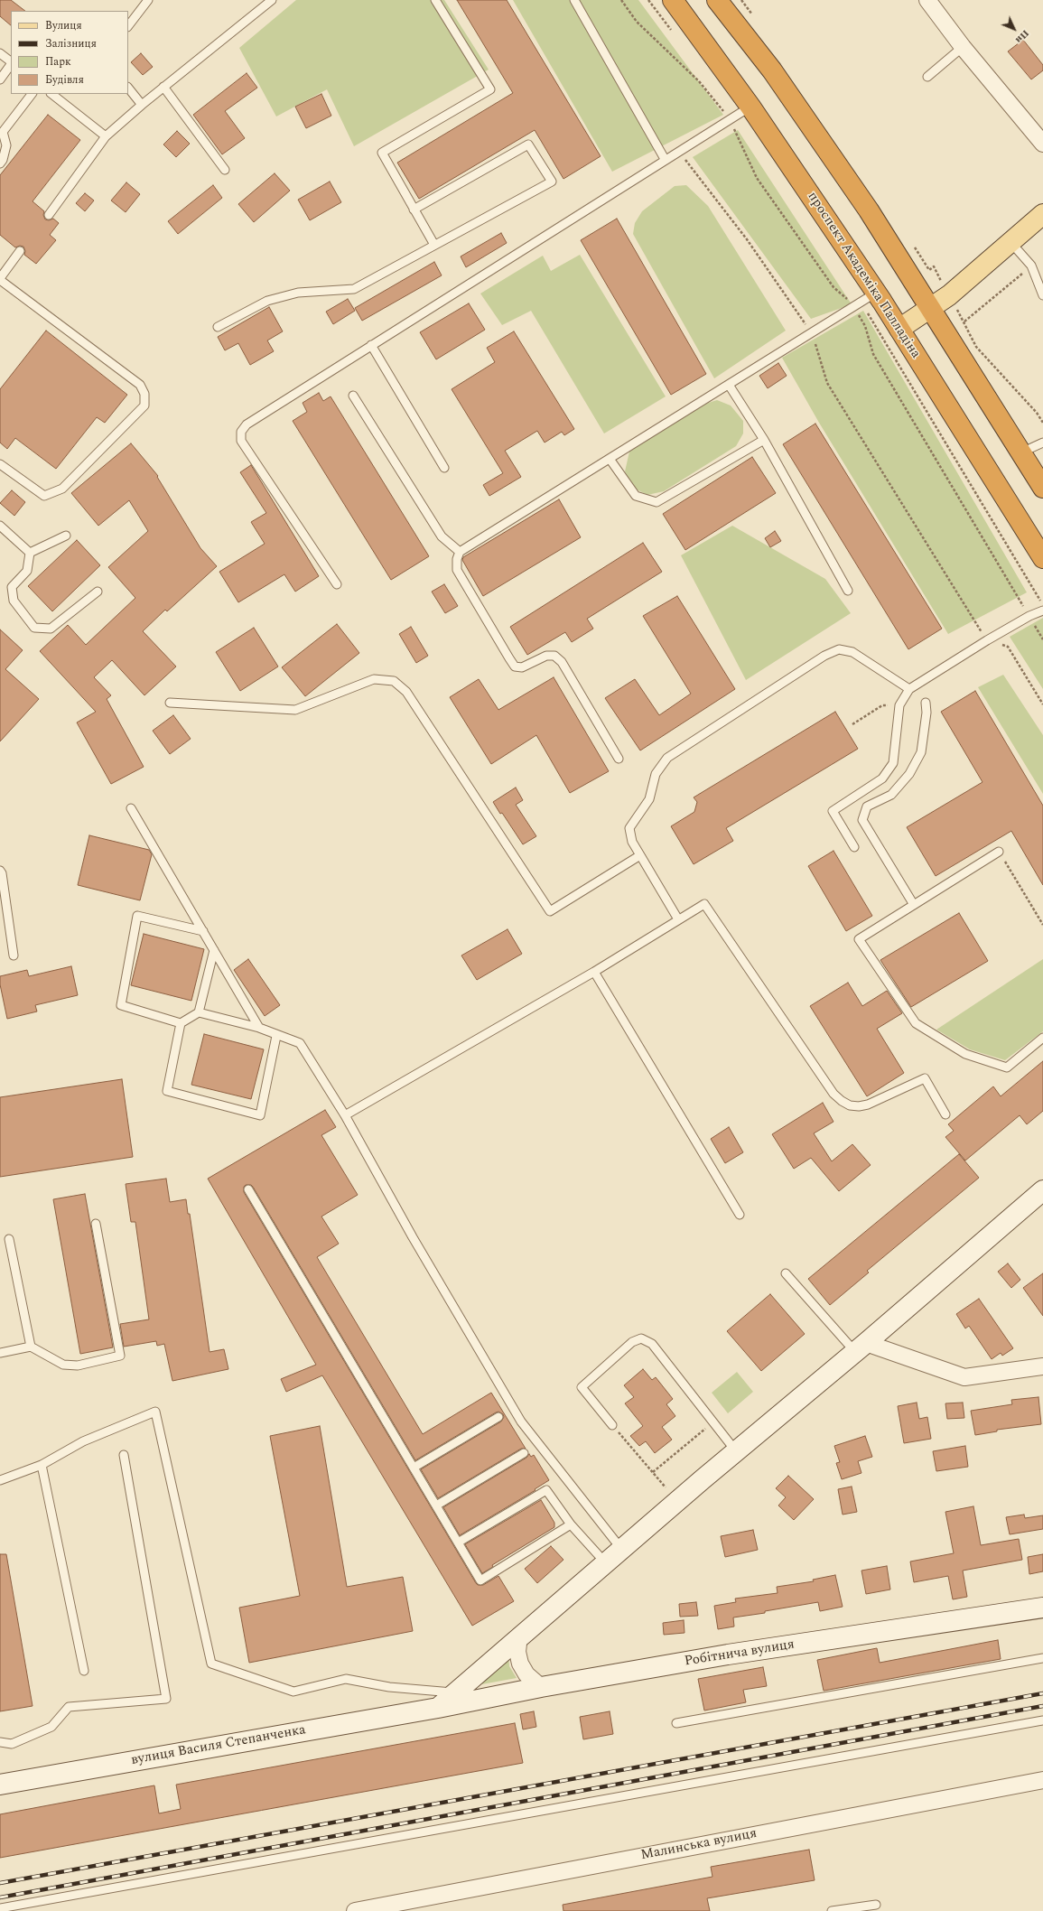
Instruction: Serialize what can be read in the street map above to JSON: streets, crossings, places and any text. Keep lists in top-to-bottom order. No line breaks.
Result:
{"streets":{"highway":["проспект Академіка Палладіна"],"street":["Робітнича вулиця","вулиця Василя Степанченка","Малинська вулиця"]},"crossings":[["Робітнича вулиця","вулиця Василя Степанченка"]],"legend":["Вулиця","Залізниця","Парк","Будівля"],"north":"bottom right"}
